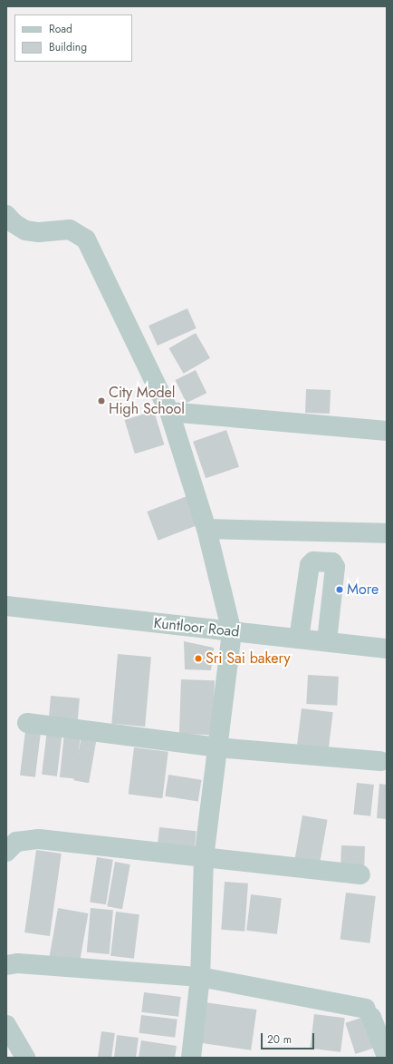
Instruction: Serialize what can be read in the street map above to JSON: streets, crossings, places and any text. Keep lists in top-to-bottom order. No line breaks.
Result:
{"streets":{"street":["Kuntloor Road"]},"places":["City Model High School","More","Sri Sai bakery"],"legend":["Road","Building"],"scale_bar":"20 m"}
